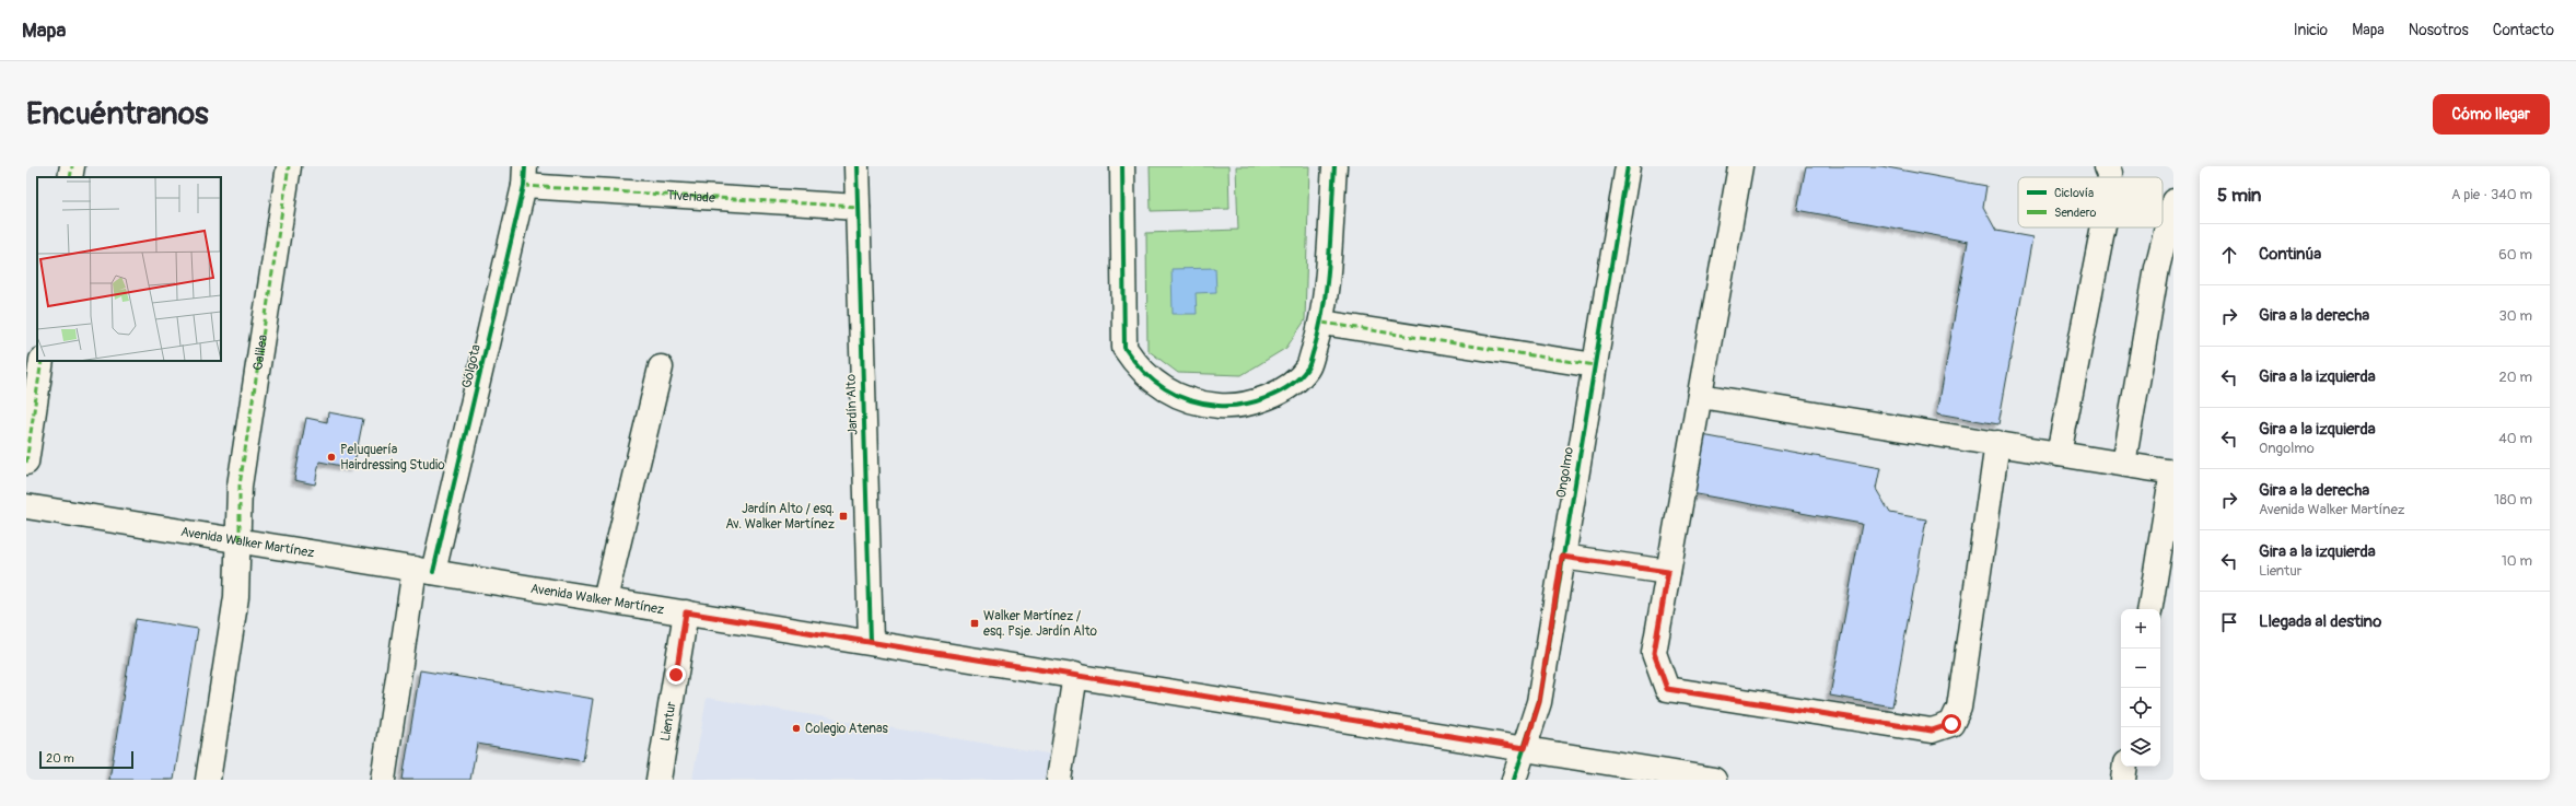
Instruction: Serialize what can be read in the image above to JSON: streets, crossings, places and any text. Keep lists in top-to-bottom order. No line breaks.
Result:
{"streets":{"street":["Tiveriade","Galilea","Gólgota","Jardín Alto","Ongolmo","Avenida Walker Martínez","Lientur"]},"crossings":[["Tiveriade","Gólgota"],["Tiveriade","Jardín Alto"],["Galilea","Avenida Walker Martínez"],["Gólgota","Avenida Walker Martínez"],["Jardín Alto","Avenida Walker Martínez"],["Ongolmo","Avenida Walker Martínez"],["Avenida Walker Martínez","Lientur"]],"places":{"other":["Peluquería Hairdressing Studio","Colegio Atenas"],"transit":["Jardín Alto / esq. Av. Walker Martínez","Walker Martínez / esq. Psje. Jardín Alto"]},"legend":["Ciclovía","Sendero"],"scale_bar":"20 m","page":{"header":"Mapa","nav":["Inicio","Mapa","Nosotros","Contacto"],"buttons":"Cómo llegar","title":"Encuéntranos","heading":["5 min","A pie · 340 m"],"list":[["Continúa","60 m"],["Gira a la derecha","30 m"],["Gira a la izquierda","20 m"],["Gira a la izquierda","Ongolmo","40 m"],["Gira a la derecha","Avenida Walker Martínez","180 m"],["Gira a la izquierda","Lientur","10 m"],"Llegada al destino"],"map_buttons":["+","−"],"scale":"20 m"}}
